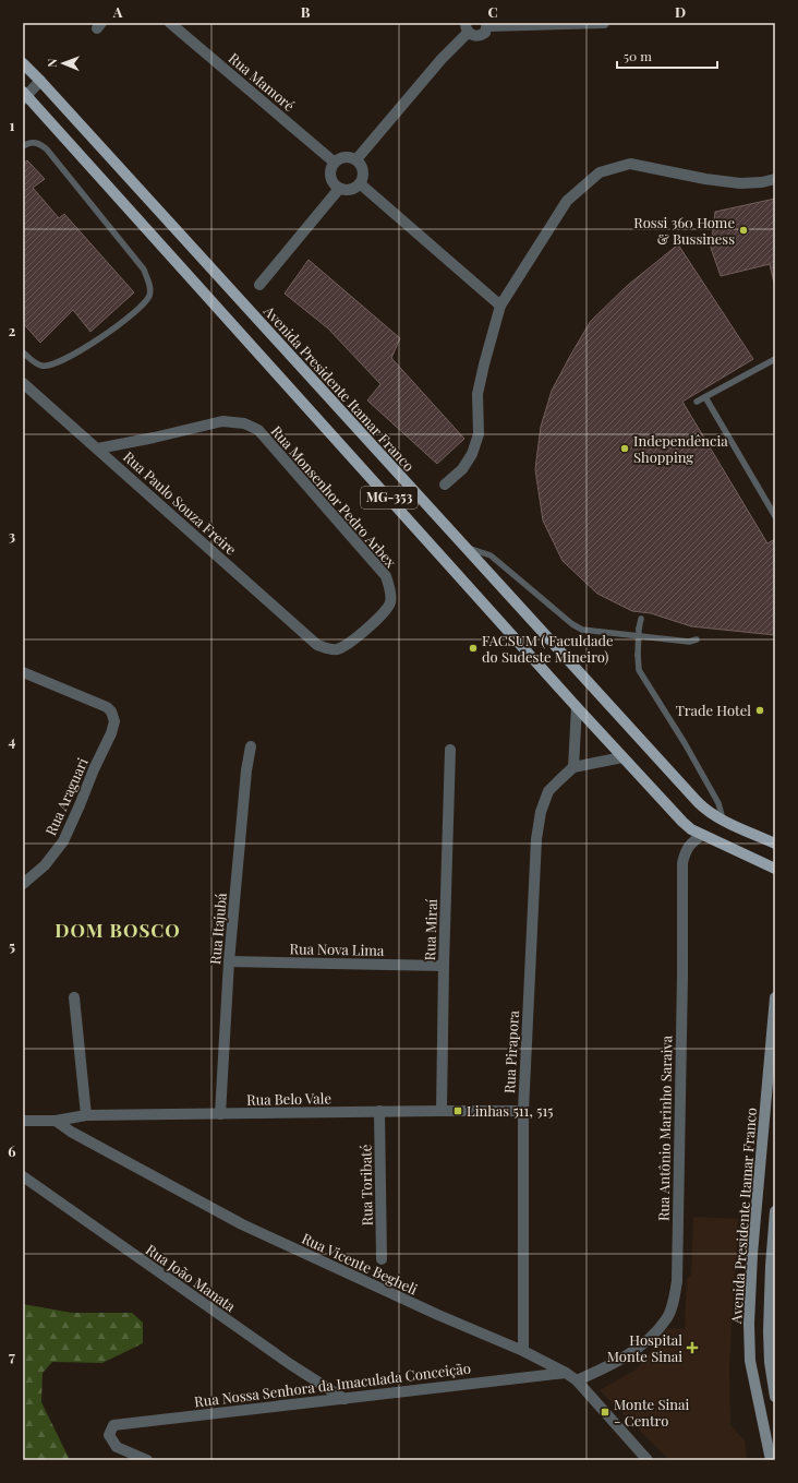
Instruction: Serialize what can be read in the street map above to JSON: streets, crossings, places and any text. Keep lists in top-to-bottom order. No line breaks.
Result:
{"streets":{"main road":["Avenida Presidente Itamar Franco","MG-353"],"street":["Rua Mamoré","Rua Monsenhor Pedro Arbex","Rua Paulo Souza Freire","Rua Araguari","Rua Itajubá","Rua Miraí","Rua Nova Lima","Rua Pirapora","Rua Belo Vale","Rua Antônio Marinho Saraiva","Rua Toribaté","Rua Vicente Begheli","Rua João Manata","Rua Nossa Senhora da Imaculada Conceição"]},"crossings":[["Rua Monsenhor Pedro Arbex","Rua Paulo Souza Freire"],["MG-353","Rua Antônio Marinho Saraiva"],["Rua Itajubá","Rua Nova Lima"],["Rua Itajubá","Rua Belo Vale"],["Rua Miraí","Rua Nova Lima"],["Rua Miraí","Rua Belo Vale"],["Rua Pirapora","Rua Belo Vale"],["Rua Pirapora","Rua Vicente Begheli"],["Rua Belo Vale","Rua Toribaté"],["Rua Belo Vale","Rua Vicente Begheli"],["Rua Antônio Marinho Saraiva","Rua Vicente Begheli"],["Rua Vicente Begheli","Rua Nossa Senhora da Imaculada Conceição"],["Rua João Manata","Rua Nossa Senhora da Imaculada Conceição"]],"districts":["DOM BOSCO"],"places":{"other":["Rossi 360 Home & Bussiness","Independência Shopping","FACSUM ( Faculdade do Sudeste Mineiro)","Trade Hotel"],"transit":["Linhas 511, 515","Monte Sinai - Centro"],"health":["Hospital Monte Sinai"]},"scale_bar":"50 m","north":"left","grid":{"columns":["A","B","C","D"],"rows":["1","2","3","4","5","6","7"]}}
